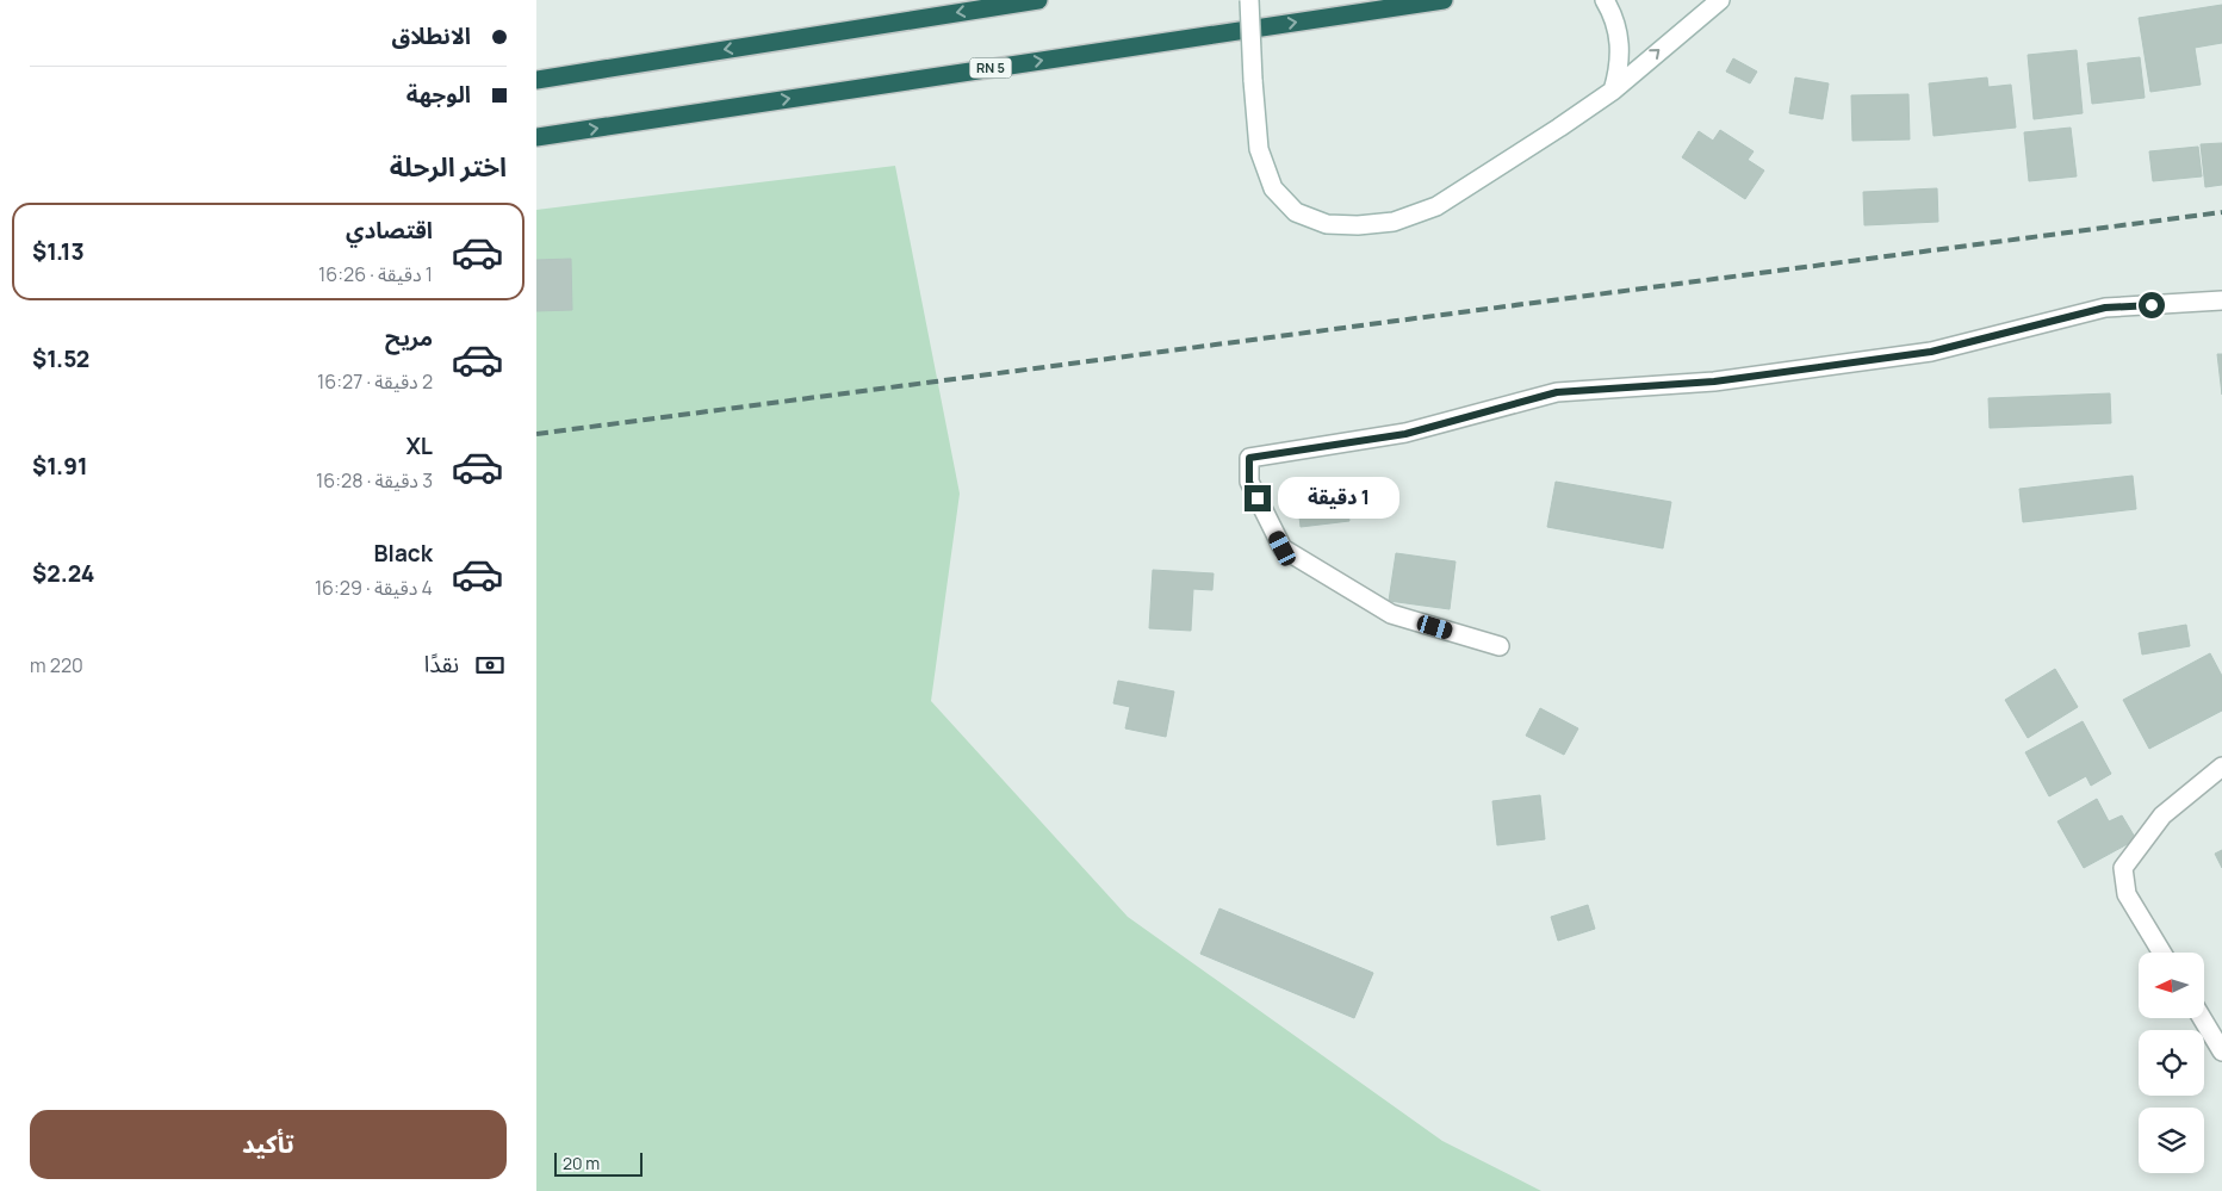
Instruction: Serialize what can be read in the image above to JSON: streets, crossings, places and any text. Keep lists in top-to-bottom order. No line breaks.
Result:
{"streets":{"highway":["RN 5"]},"scale_bar":"20 m","north":"left","page":{"banner":["الانطلاق","الوجهة"],"heading":"اختر الرحلة","list":[{"name":"اقتصادي","note":"1 دقيقة · 16:26","value":"$1.13"},{"name":"مريح","note":"2 دقيقة · 16:27","value":"$1.52"},{"name":"XL","note":"3 دقيقة · 16:28","value":"$1.91"},{"name":"Black","note":"4 دقيقة · 16:29","value":"$2.24"}],"bubble":"1 دقيقة","pay":["نقدًا","220 m"],"buttons":"تأكيد","scale":"20 m"}}
